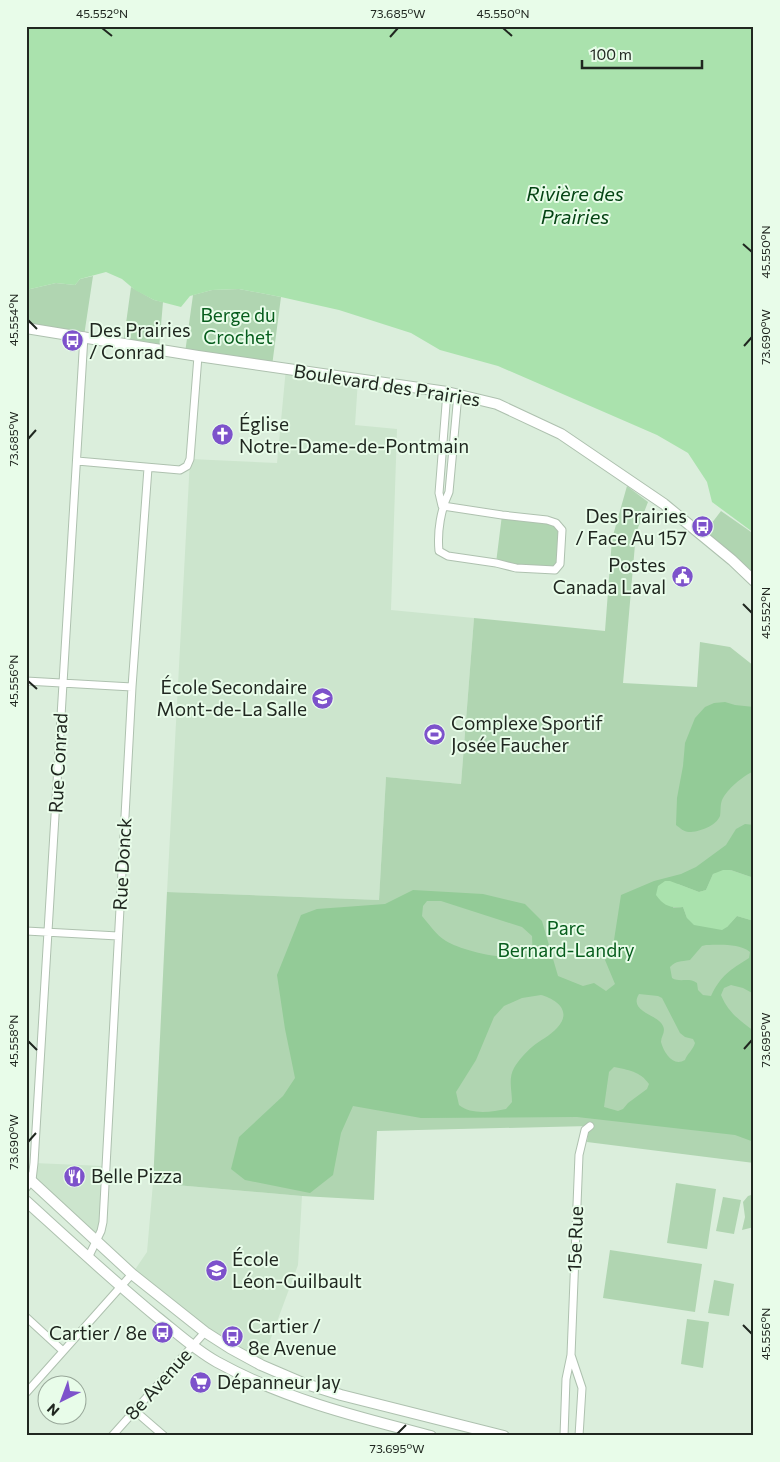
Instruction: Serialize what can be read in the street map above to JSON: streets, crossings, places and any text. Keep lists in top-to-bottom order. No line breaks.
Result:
{"streets":{"street":["Boulevard des Prairies","Rue Conrad","Rue Donck","15e Rue","8e Avenue"]},"crossings":[["Boulevard des Prairies","Rue Conrad"]],"water":["Rivière des Prairies"],"parks":["Berge du Crochet","Parc Bernard-Landry"],"places":{"bus stop":["Des Prairies / Conrad","Des Prairies / Face Au 157","Cartier / 8e","Cartier / 8e Avenue"],"church":["Église Notre-Dame-de-Pontmain"],"public building":["Postes Canada Laval"],"school or university":["École Secondaire Mont-de-La Salle","École Léon-Guilbault"],"sports":["Complexe Sportif Josée Faucher"],"restaurant":["Belle Pizza"],"supermarket":["Dépanneur Jay"]},"scale_bar":"100 m","north":"bottom left","coordinates":["45.552°N","73.685°W","45.550°N","45.554°N","73.690°W","45.556°N","73.695°W","45.558°N"]}
